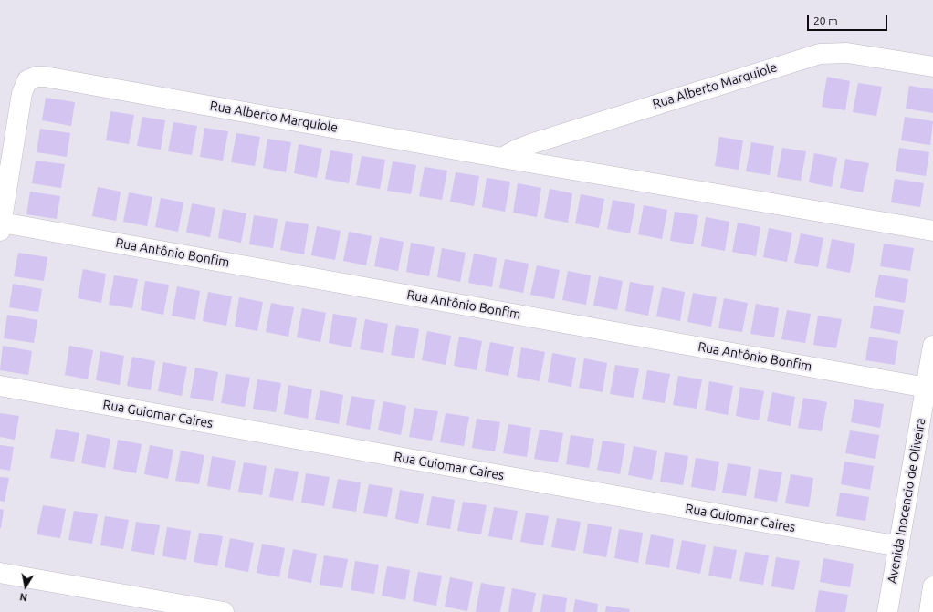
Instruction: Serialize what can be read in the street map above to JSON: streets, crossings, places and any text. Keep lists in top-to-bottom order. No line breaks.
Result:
{"streets":{"street":["Rua Alberto Marquiole","Rua Antônio Bonfim","Rua Guiomar Caires","Avenida Inocencio de Oliveira"]},"crossings":[["Rua Alberto Marquiole","Rua Antônio Bonfim"],["Rua Antônio Bonfim","Avenida Inocencio de Oliveira"],["Rua Guiomar Caires","Avenida Inocencio de Oliveira"]],"scale_bar":"20 m","north":"bottom"}
